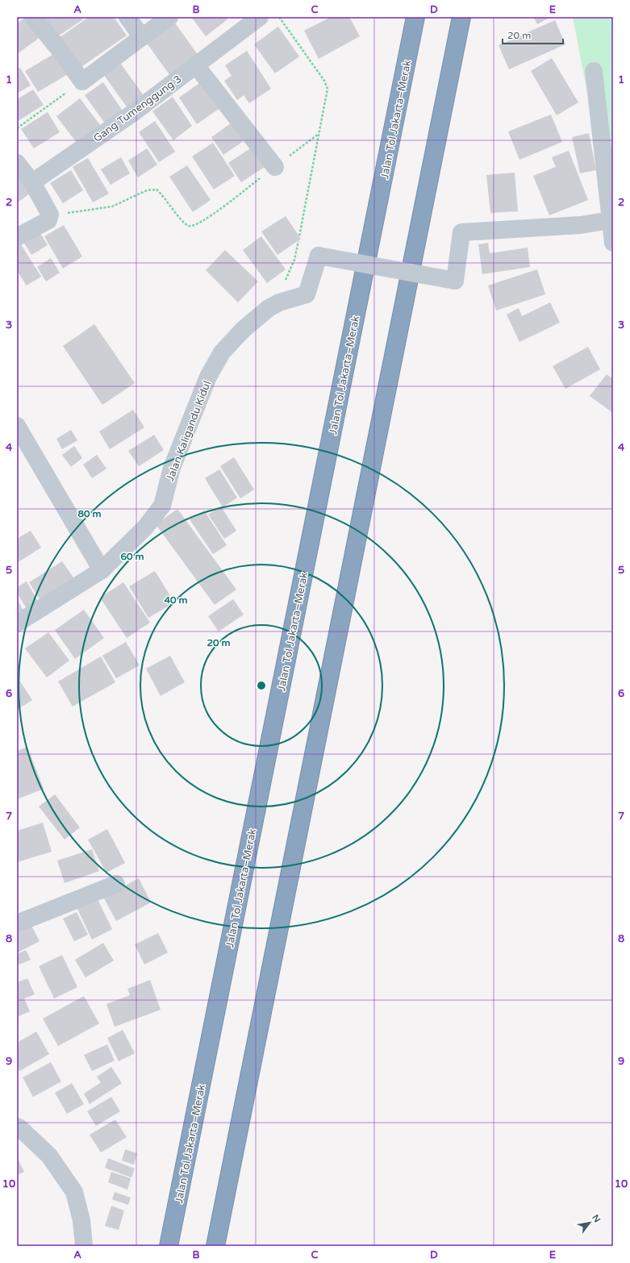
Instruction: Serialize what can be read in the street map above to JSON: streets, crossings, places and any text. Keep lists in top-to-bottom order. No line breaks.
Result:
{"streets":{"highway":["Jalan Tol Jakarta–Merak"],"street":["Gang Tumenggung 3","Jalan Kaligandu Kidul"]},"scale_bar":"20 m","north":"top right","grid":{"columns":["A","B","C","D","E"],"rows":["1","2","3","4","5","6","7","8","9","10"]},"rings":["80 m","60 m","40 m","20 m"]}
